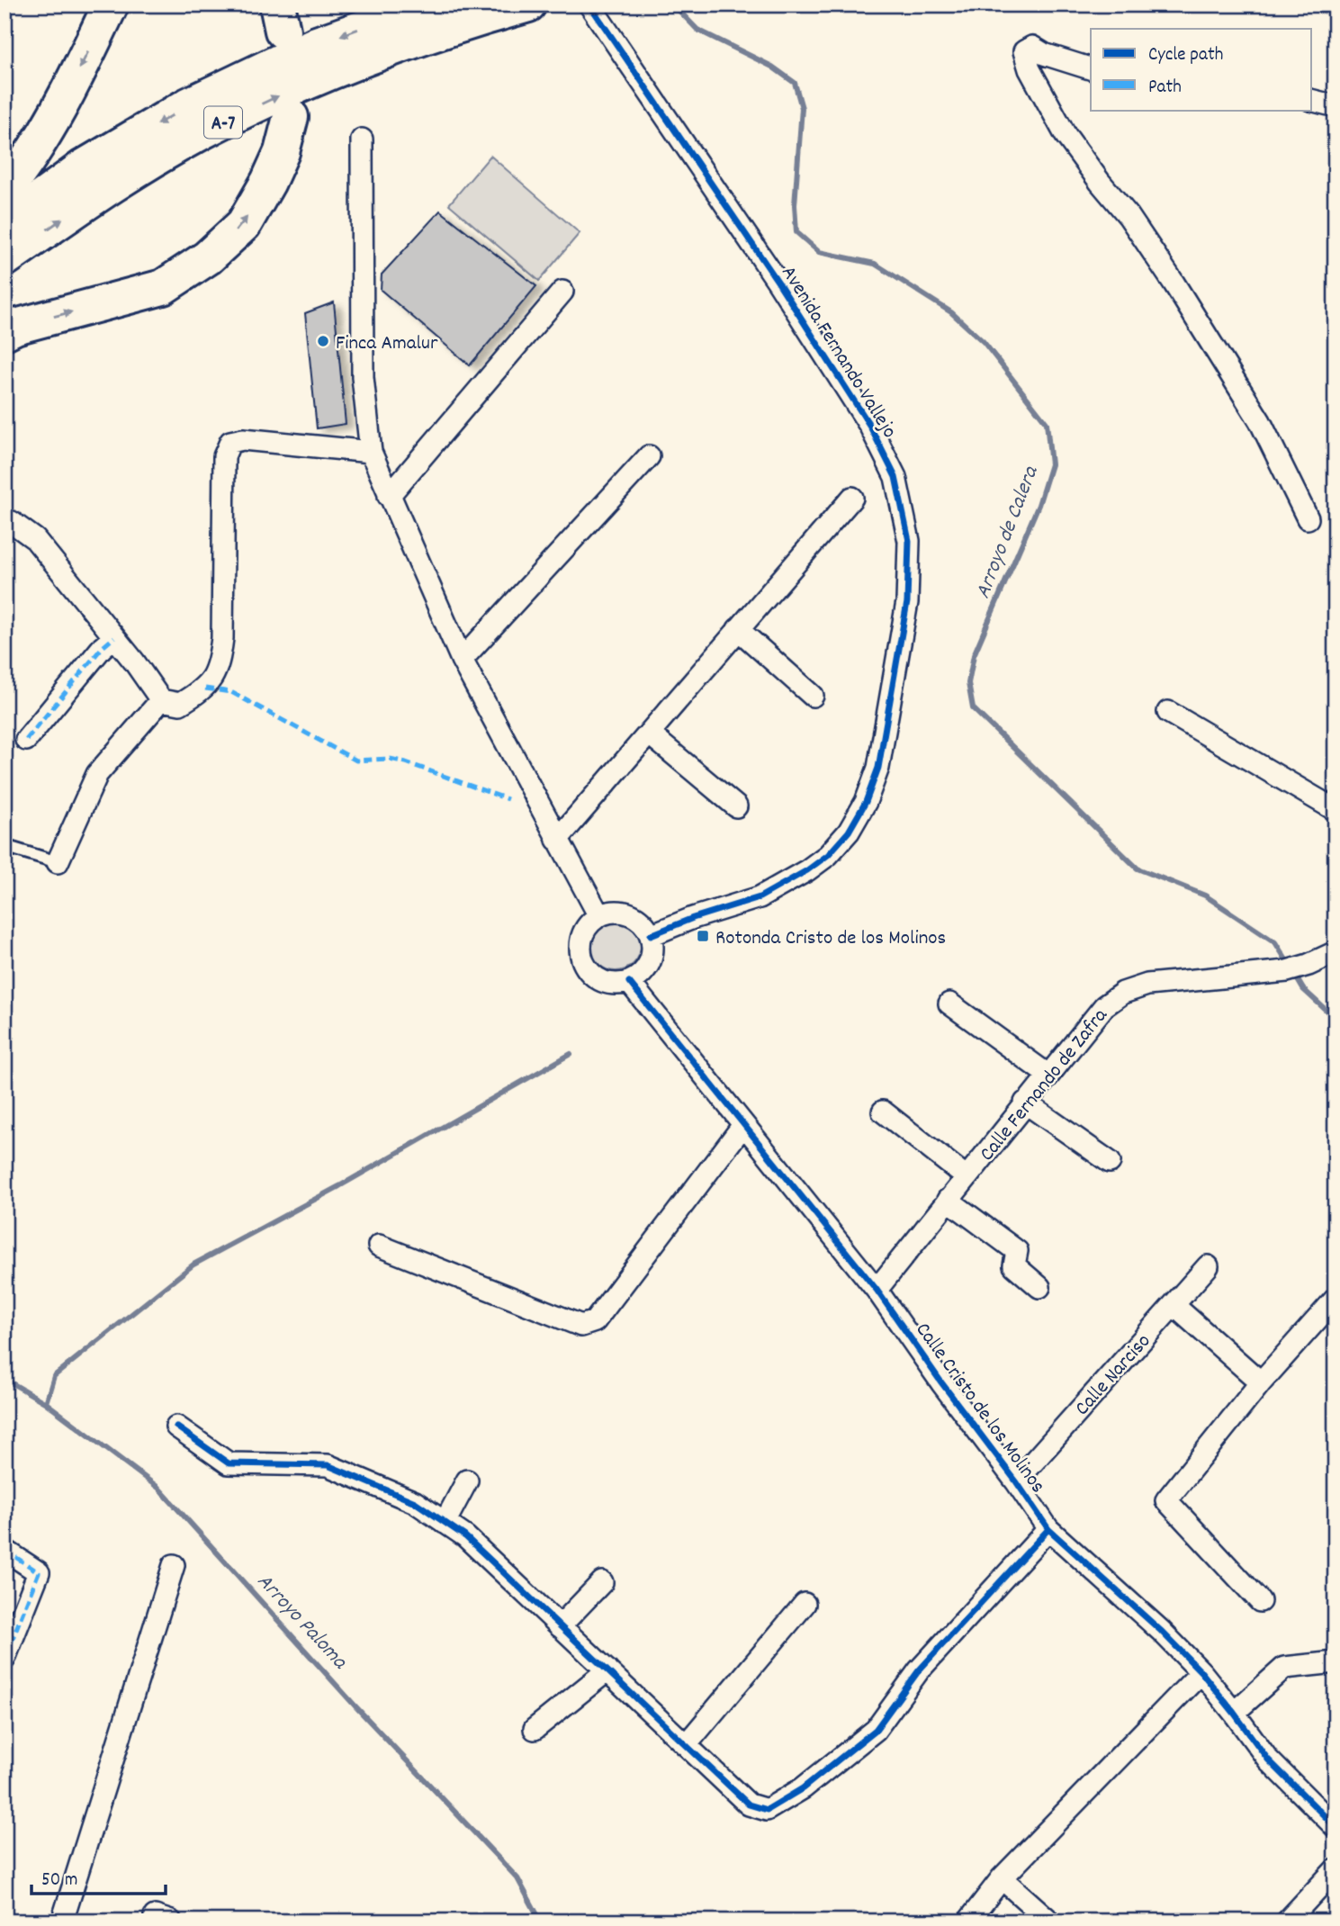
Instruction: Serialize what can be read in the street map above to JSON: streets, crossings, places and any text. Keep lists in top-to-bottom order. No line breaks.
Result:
{"streets":{"highway":["A-7"],"street":["Avenida Fernando Vallejo","Calle Fernando de Zafra","Calle Narciso","Calle Cristo de los Molinos"]},"crossings":[["Avenida Fernando Vallejo","Calle Cristo de los Molinos"],["Calle Fernando de Zafra","Calle Cristo de los Molinos"],["Calle Narciso","Calle Cristo de los Molinos"]],"water":["Arroyo de Calera","Arroyo Paloma"],"places":{"other":["Finca Amalur"],"transit":["Rotonda Cristo de los Molinos"]},"legend":["Cycle path","Path"],"scale_bar":"50 m"}
